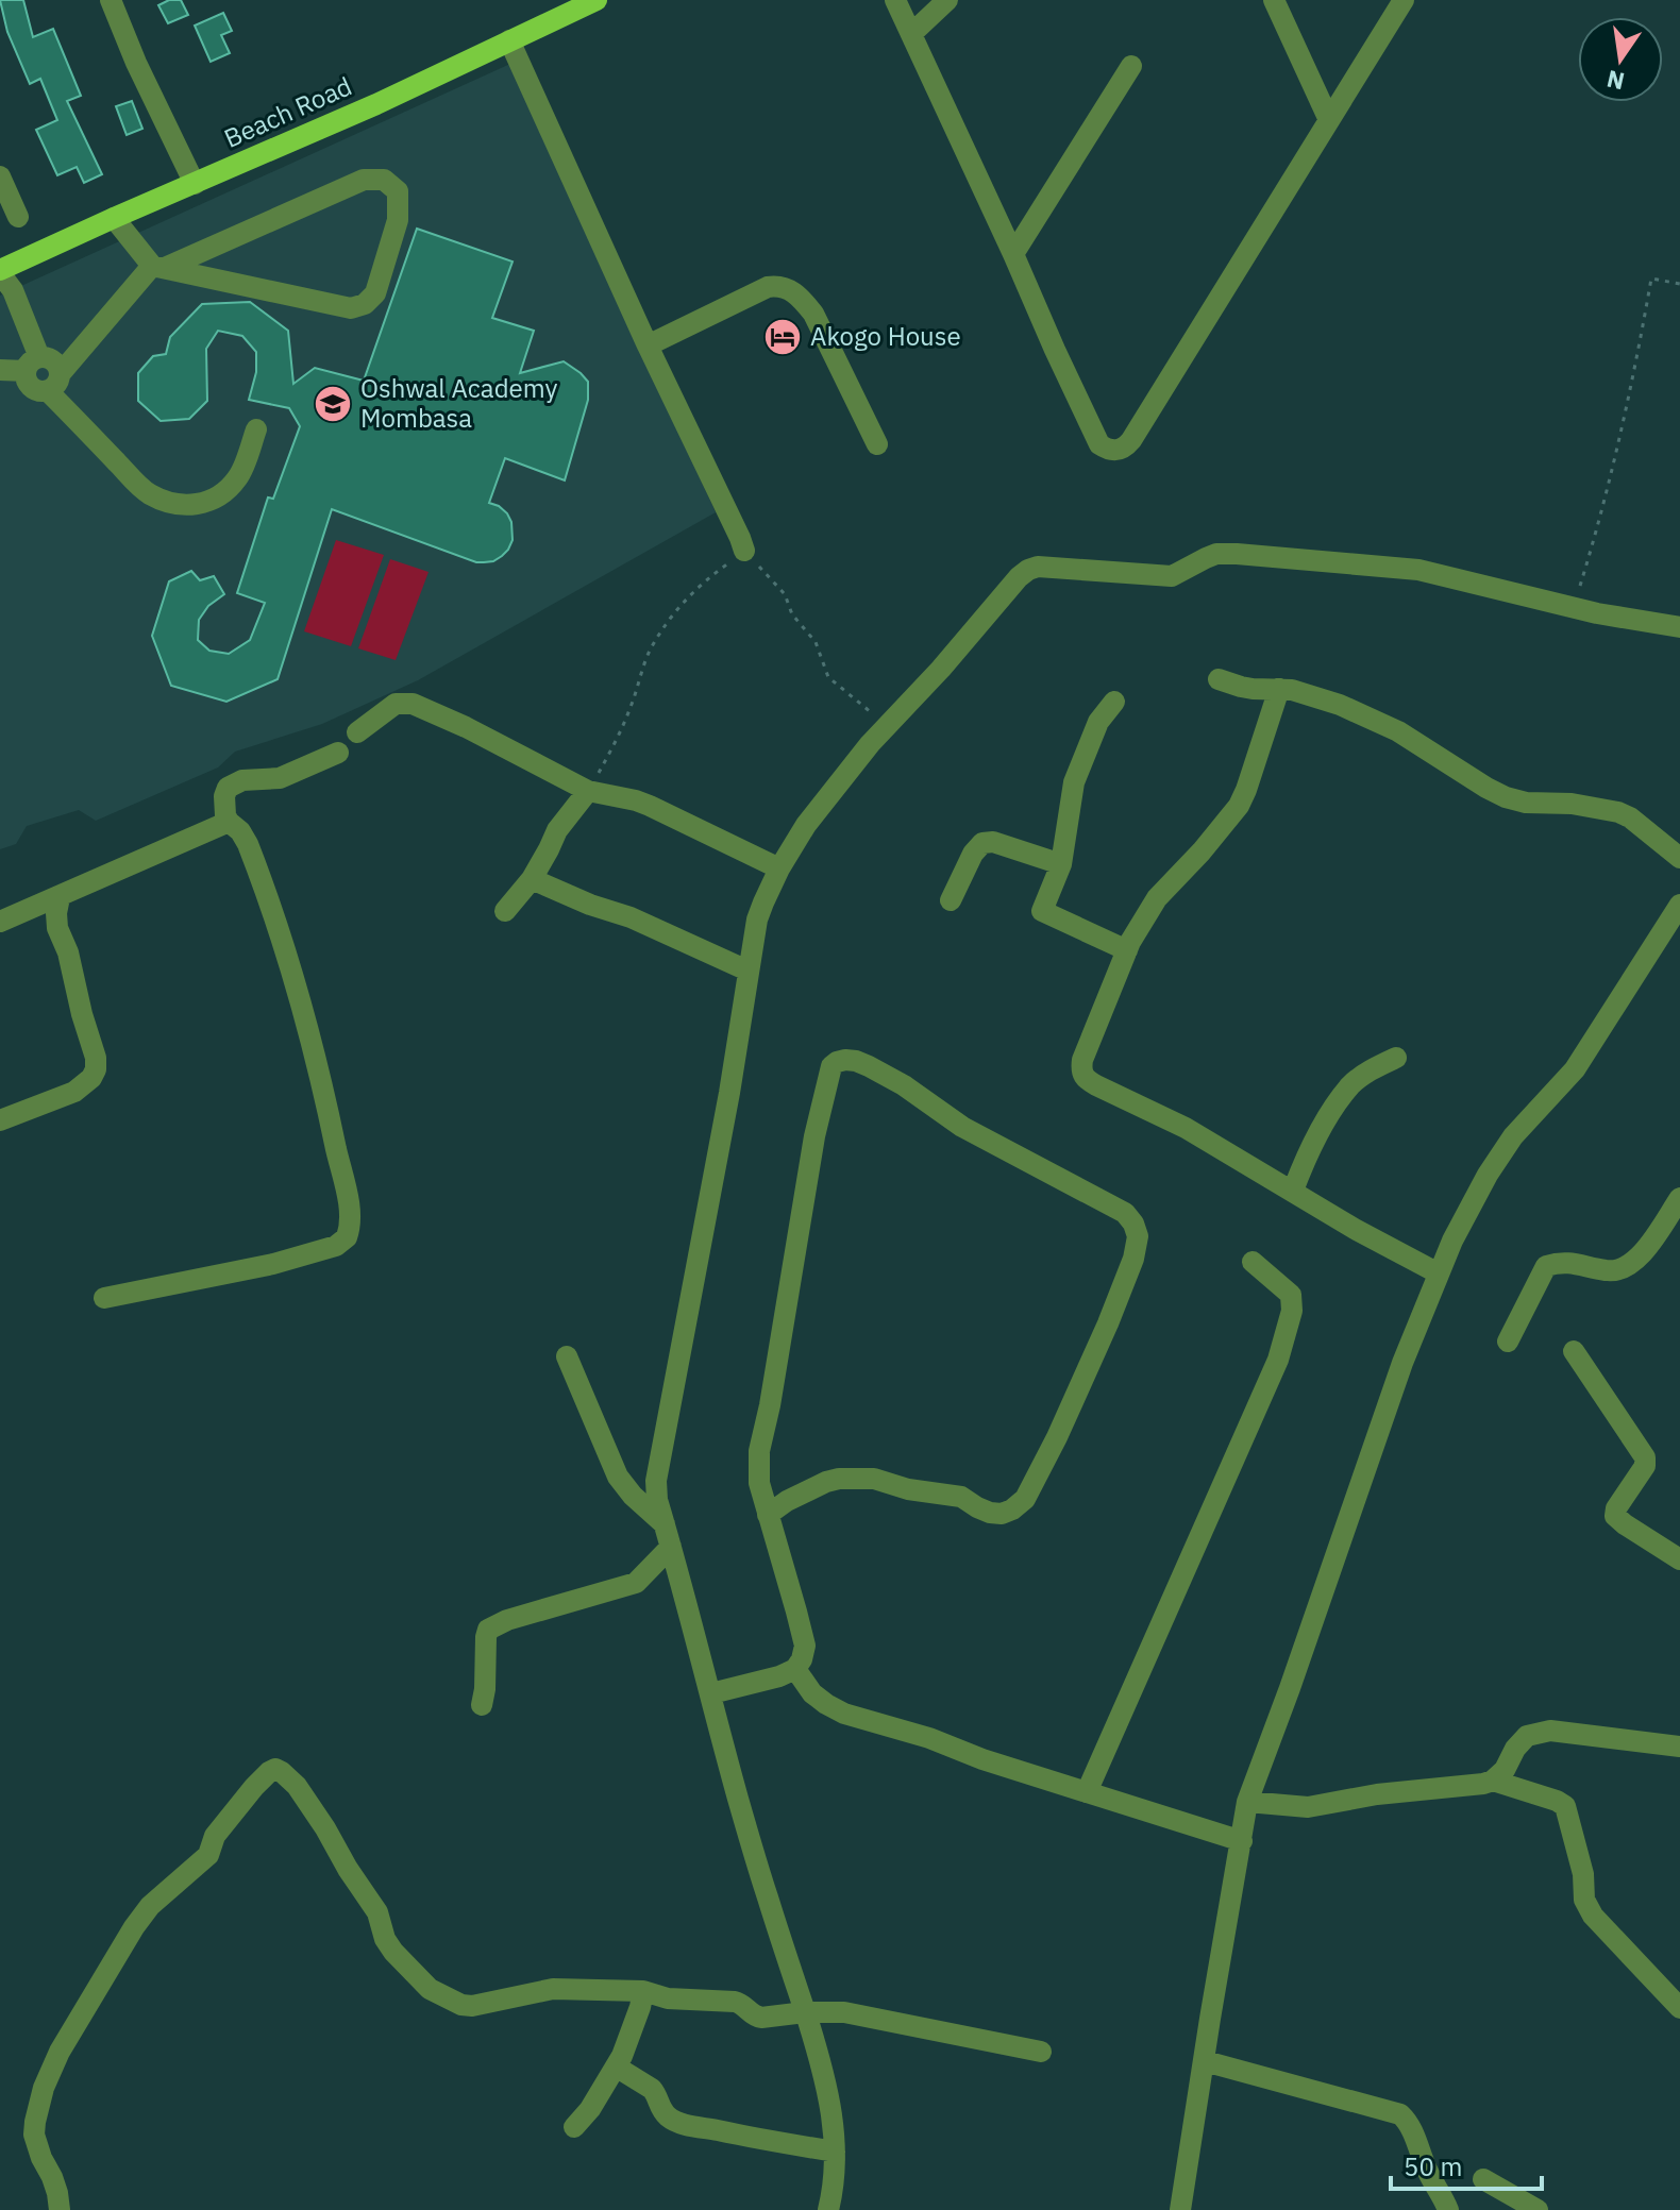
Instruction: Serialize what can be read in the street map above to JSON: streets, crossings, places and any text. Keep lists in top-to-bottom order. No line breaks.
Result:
{"streets":{"main road":["Beach Road"]},"places":{"hotel":["Akogo House"],"school or university":["Oshwal Academy Mombasa"]},"scale_bar":"50 m","north":"bottom"}
